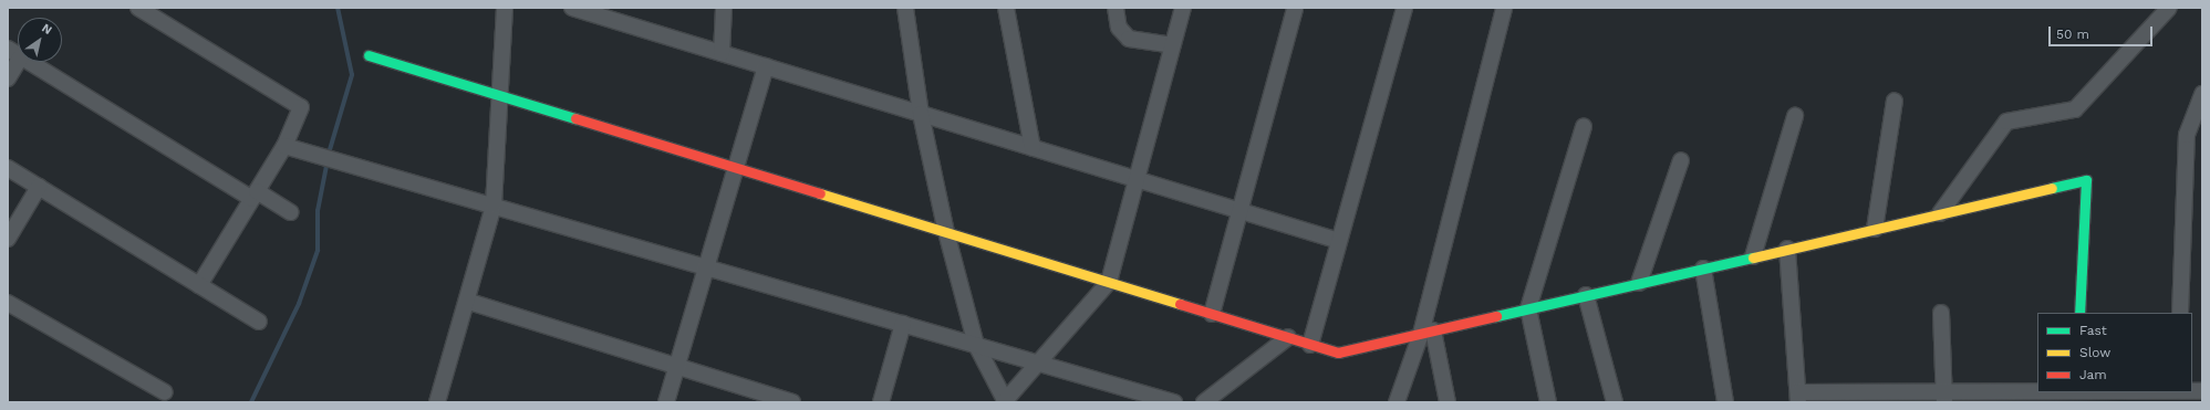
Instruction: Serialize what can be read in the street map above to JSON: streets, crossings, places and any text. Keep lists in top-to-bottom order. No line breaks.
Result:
{"legend":["Fast","Slow","Jam"],"scale_bar":"50 m","north":"top right"}
